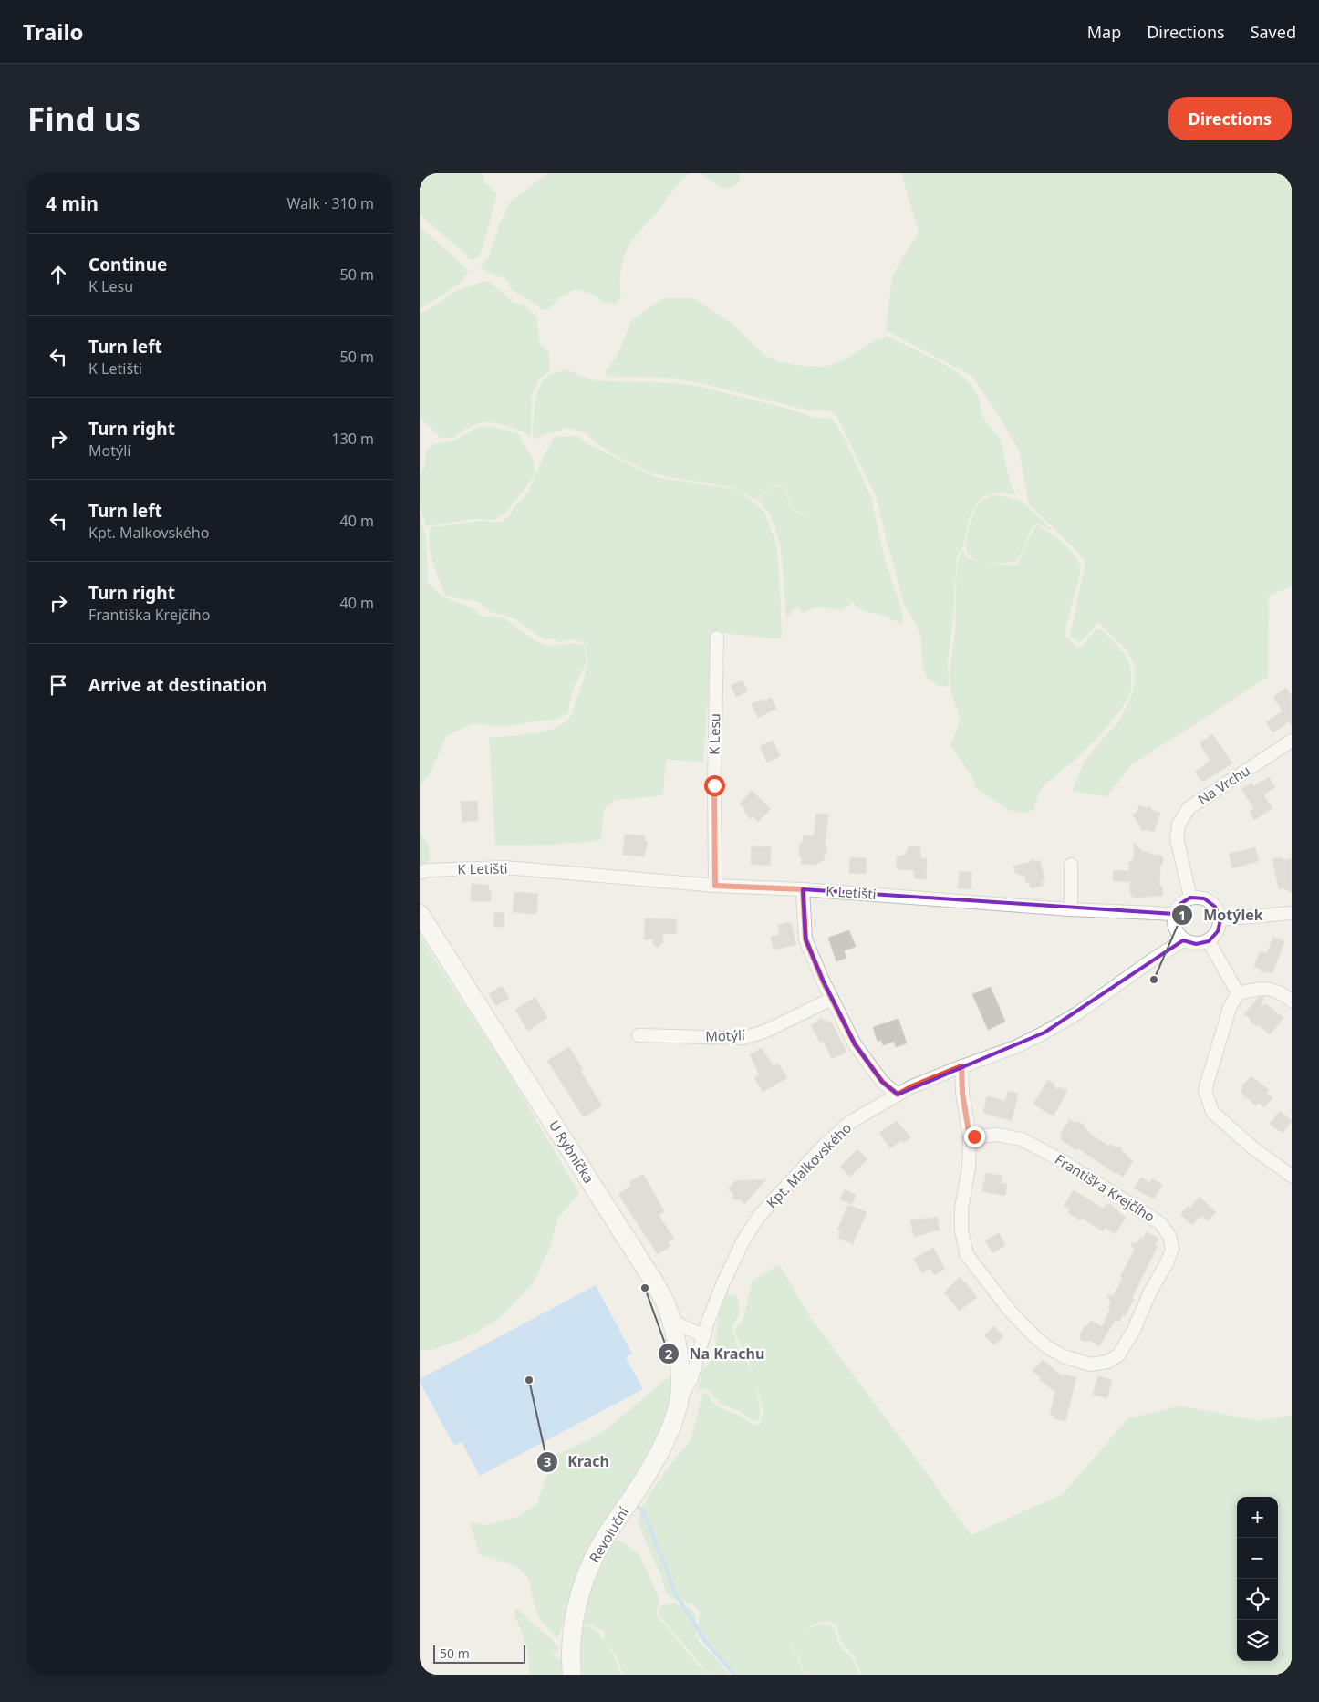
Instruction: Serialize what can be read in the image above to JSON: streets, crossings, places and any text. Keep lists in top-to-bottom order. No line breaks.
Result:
{"streets":{"street":["K Lesu","Na Vrchu","K Letišti","Motýlí","U Rybníčka","Kpt. Malkovského","Františka Krejčího","Revoluční"]},"crossings":[["K Lesu","K Letišti"],["Na Vrchu","K Letišti"],["Na Vrchu","Kpt. Malkovského"],["K Letišti","Kpt. Malkovského"],["U Rybníčka","Kpt. Malkovského"],["U Rybníčka","Revoluční"],["Kpt. Malkovského","Františka Krejčího"],["Kpt. Malkovského","Revoluční"]],"places":["Motýlek","Na Krachu","Krach"],"scale_bar":"50 m","page":{"header":"Trailo","nav":["Map","Directions","Saved"],"buttons":"Directions","title":"Find us","heading":["4 min","Walk · 310 m"],"list":[["Continue","K Lesu","50 m"],["Turn left","K Letišti","50 m"],["Turn right","Motýlí","130 m"],["Turn left","Kpt. Malkovského","40 m"],["Turn right","Františka Krejčího","40 m"],"Arrive at destination"],"map_buttons":["+","−"],"scale":"50 m"}}
